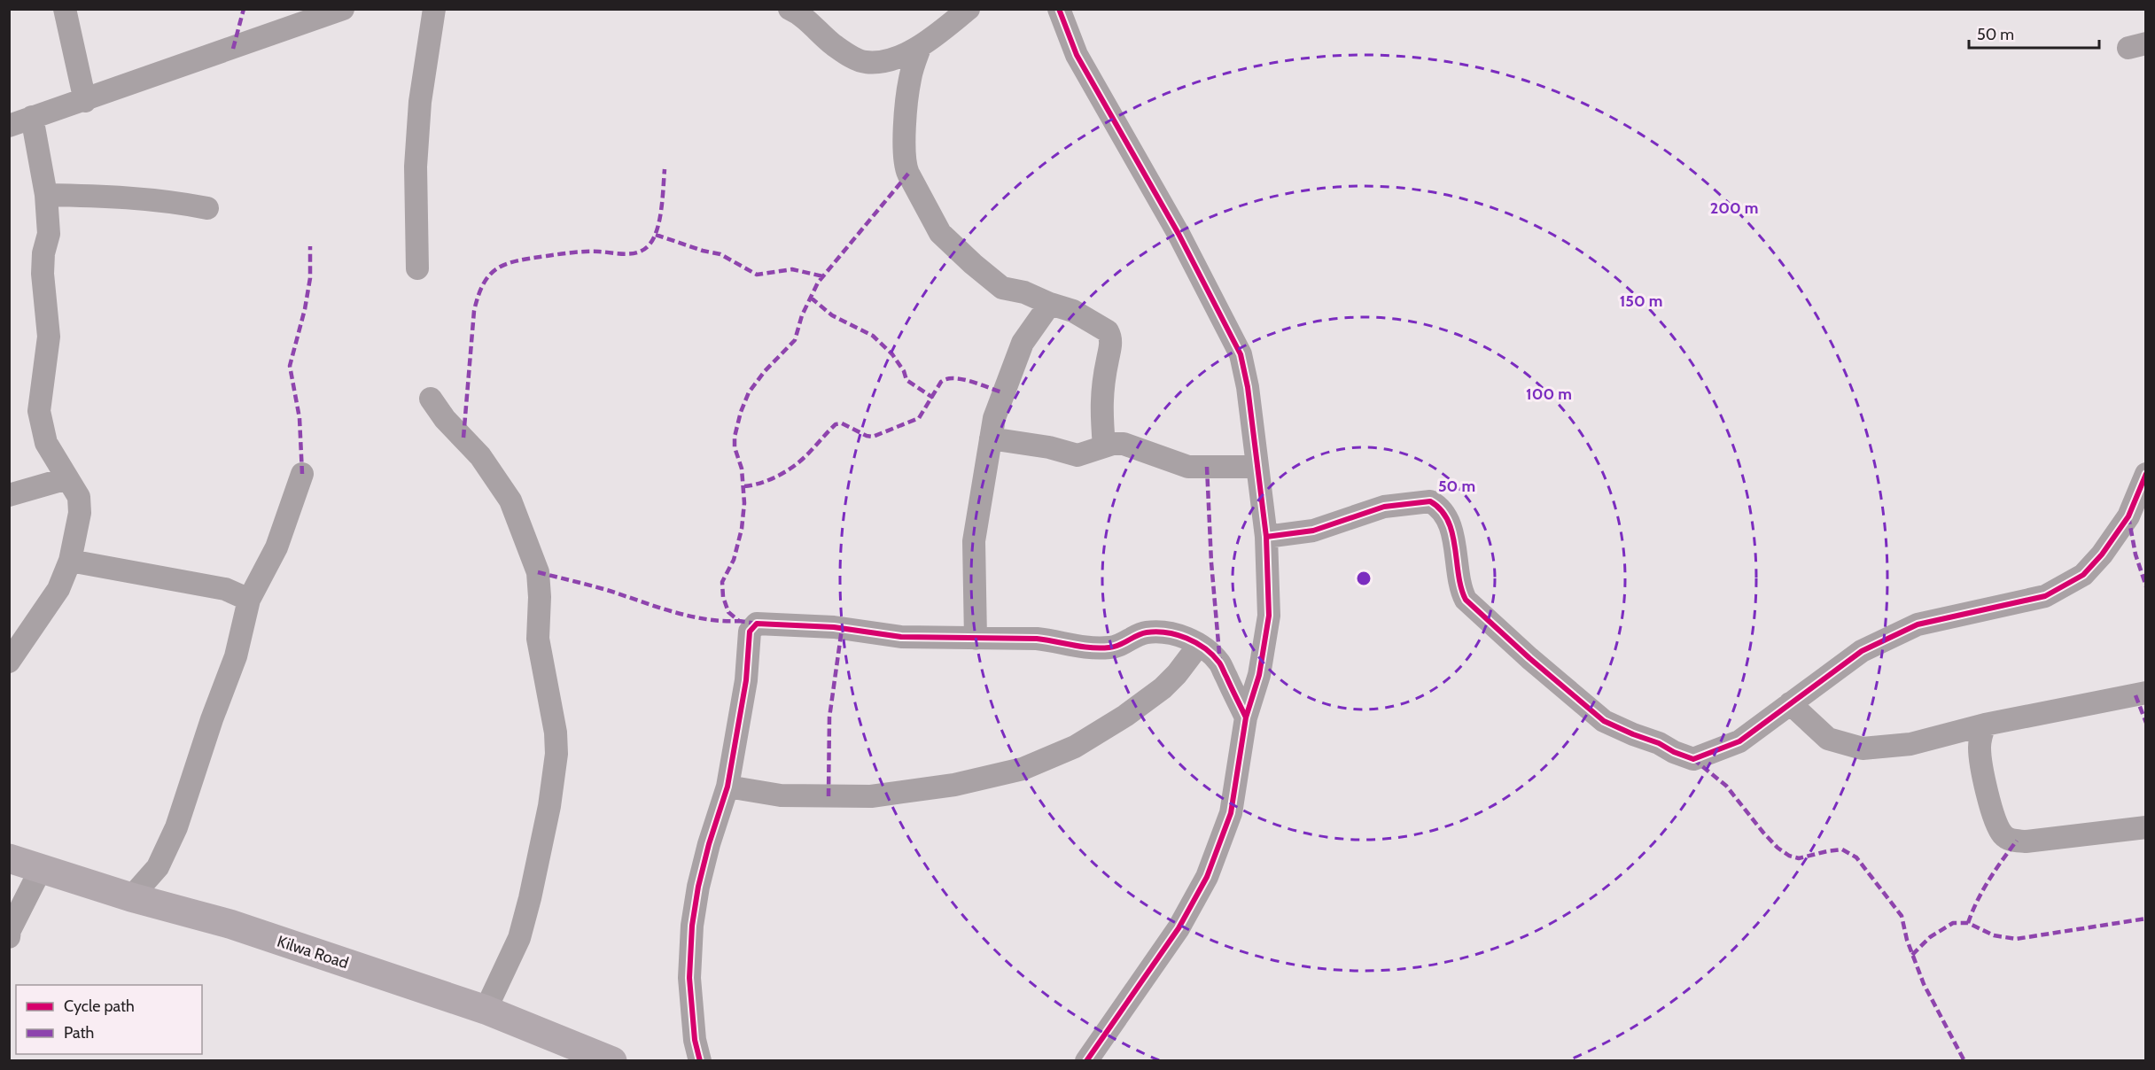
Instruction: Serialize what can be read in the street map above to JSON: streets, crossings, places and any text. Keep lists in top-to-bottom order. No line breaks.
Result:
{"streets":{"highway":["Kilwa Road"]},"legend":["Cycle path","Path"],"scale_bar":"50 m","rings":["200 m","150 m","100 m","50 m"]}
